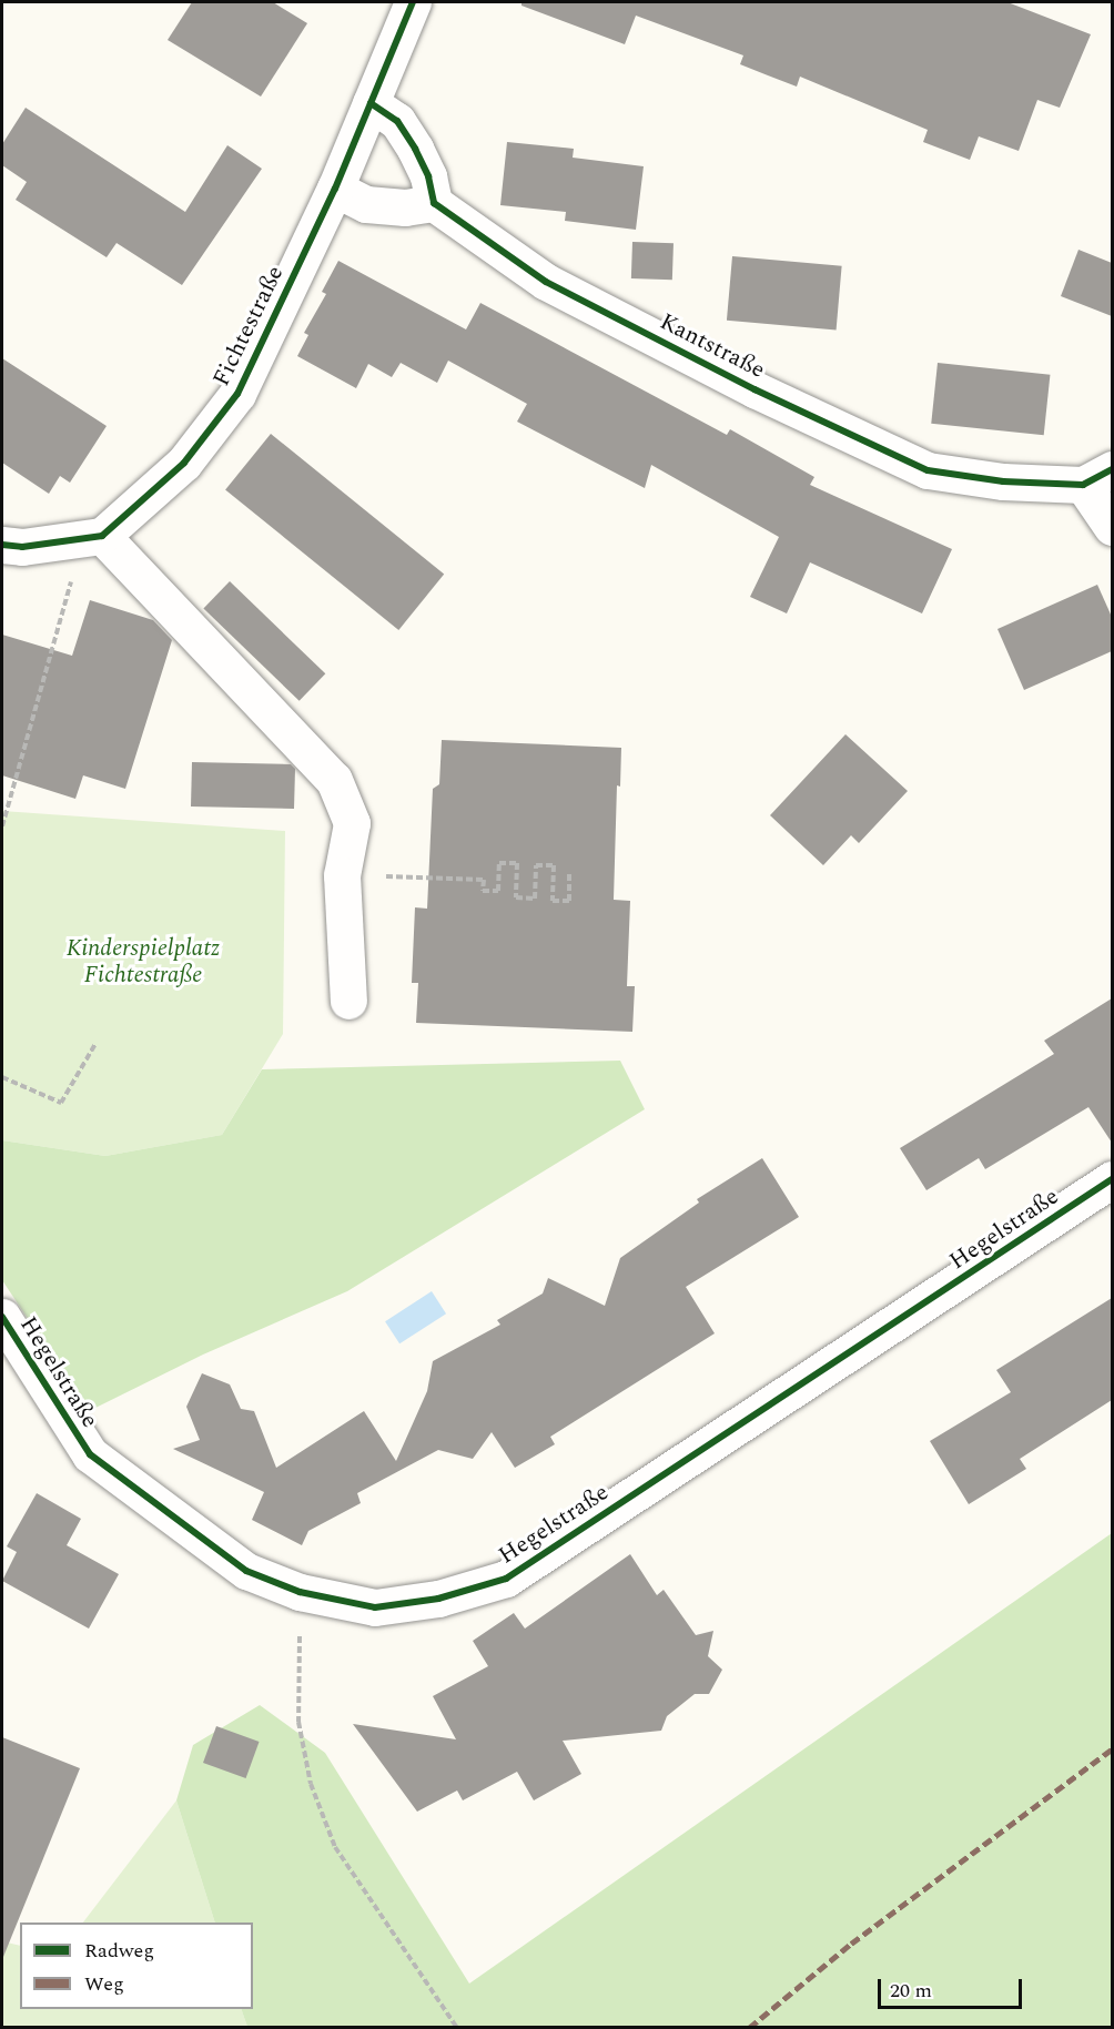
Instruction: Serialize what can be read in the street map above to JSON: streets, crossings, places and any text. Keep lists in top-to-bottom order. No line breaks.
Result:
{"streets":{"street":["Fichtestraße","Kantstraße","Hegelstraße"]},"parks":["Kinderspielplatz Fichtestraße"],"legend":["Radweg","Weg"],"scale_bar":"20 m"}
